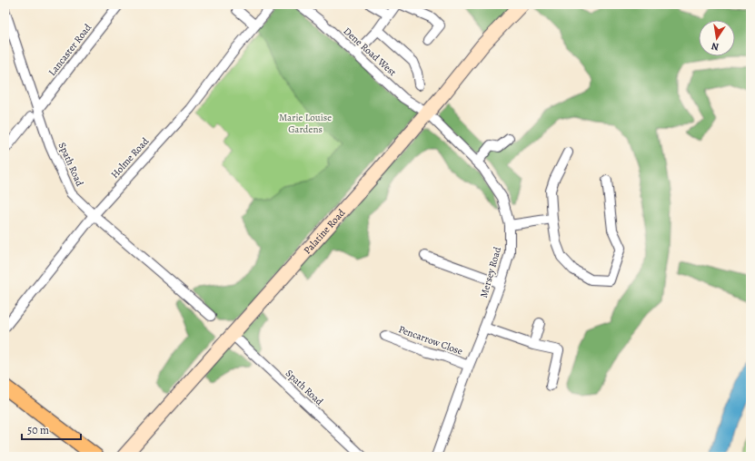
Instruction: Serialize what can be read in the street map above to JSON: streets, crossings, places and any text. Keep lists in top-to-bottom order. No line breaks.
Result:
{"streets":{"main road":["Palatine Road"],"street":["Lancaster Road","Dene Road West","Holme Road","Spath Road","Mersey Road","Pencarrow Close"]},"crossings":[["Lancaster Road","Spath Road"],["Dene Road West","Palatine Road"],["Dene Road West","Mersey Road"],["Holme Road","Spath Road"],["Spath Road","Palatine Road"],["Palatine Road","Mersey Road"],["Mersey Road","Pencarrow Close"]],"parks":["Marie Louise Gardens"],"scale_bar":"50 m","north":"bottom"}
